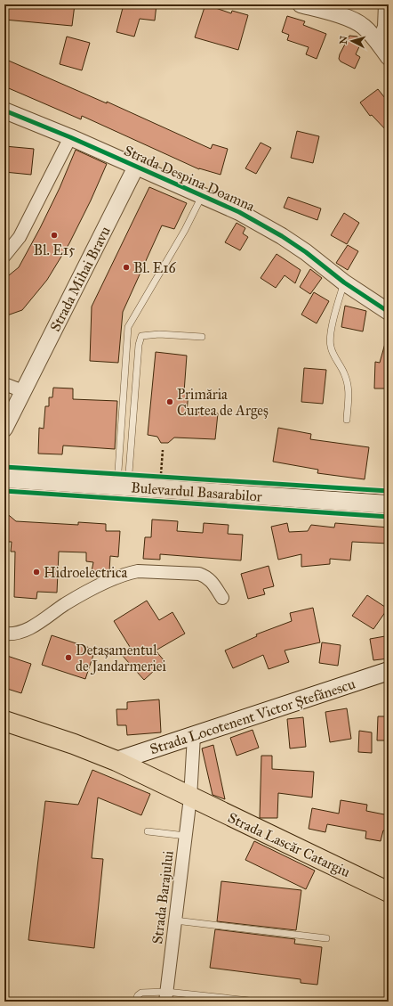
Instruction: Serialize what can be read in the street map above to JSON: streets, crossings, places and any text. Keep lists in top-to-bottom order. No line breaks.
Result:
{"streets":{"main road":["Bulevardul Basarabilor","Strada Locotenent Victor Ștefănescu","Strada Lascăr Catargiu"],"street":["Strada Despina Doamna","Strada Mihai Bravu","Strada Barajului"]},"crossings":[["Strada Despina Doamna","Strada Mihai Bravu"],["Strada Locotenent Victor Ștefănescu","Strada Lascăr Catargiu"],["Strada Locotenent Victor Ștefănescu","Strada Barajului"],["Strada Lascăr Catargiu","Strada Barajului"]],"places":["Bl. E15","Bl. E16","Primăria Curtea de Argeș","Hidroelectrica","Detașamentul de Jandarmeriei"],"north":"left"}
